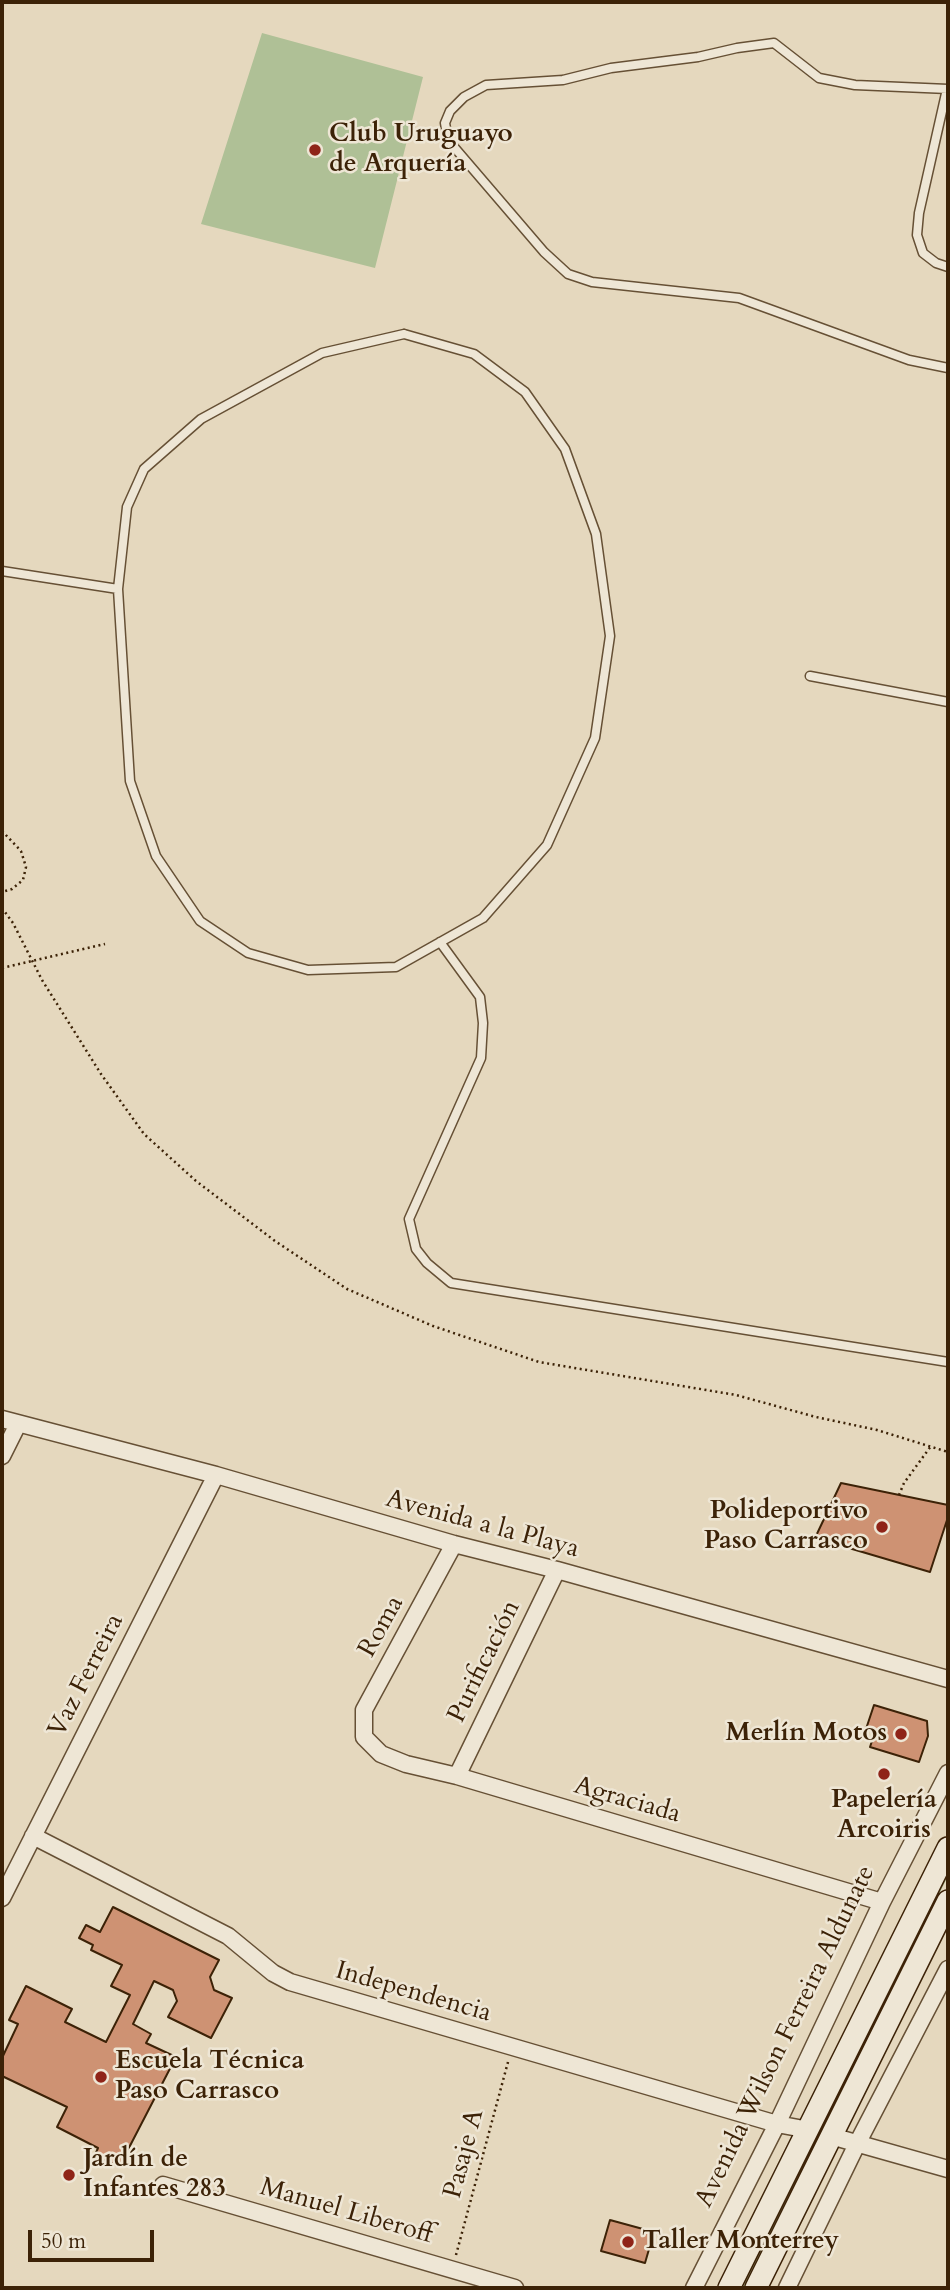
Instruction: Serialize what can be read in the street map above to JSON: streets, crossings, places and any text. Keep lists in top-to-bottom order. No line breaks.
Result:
{"streets":{"street":["Avenida a la Playa","Roma","Purificación","Vaz Ferreira","Agraciada","Independencia","Avenida Wilson Ferreira Aldunate","Manuel Liberoff"],"path":["Pasaje A"]},"crossings":[["Avenida a la Playa","Roma"],["Avenida a la Playa","Purificación"],["Avenida a la Playa","Vaz Ferreira"],["Roma","Agraciada"],["Purificación","Agraciada"],["Vaz Ferreira","Independencia"],["Agraciada","Avenida Wilson Ferreira Aldunate"],["Independencia","Avenida Wilson Ferreira Aldunate"],["Independencia","Pasaje A"],["Pasaje A","Manuel Liberoff"]],"places":["Club Uruguayo de Arquería","Polideportivo Paso Carrasco","Merlín Motos","Papelería Arcoiris","Escuela Técnica Paso Carrasco","Jardín de Infantes 283","Taller Monterrey"],"scale_bar":"50 m"}
